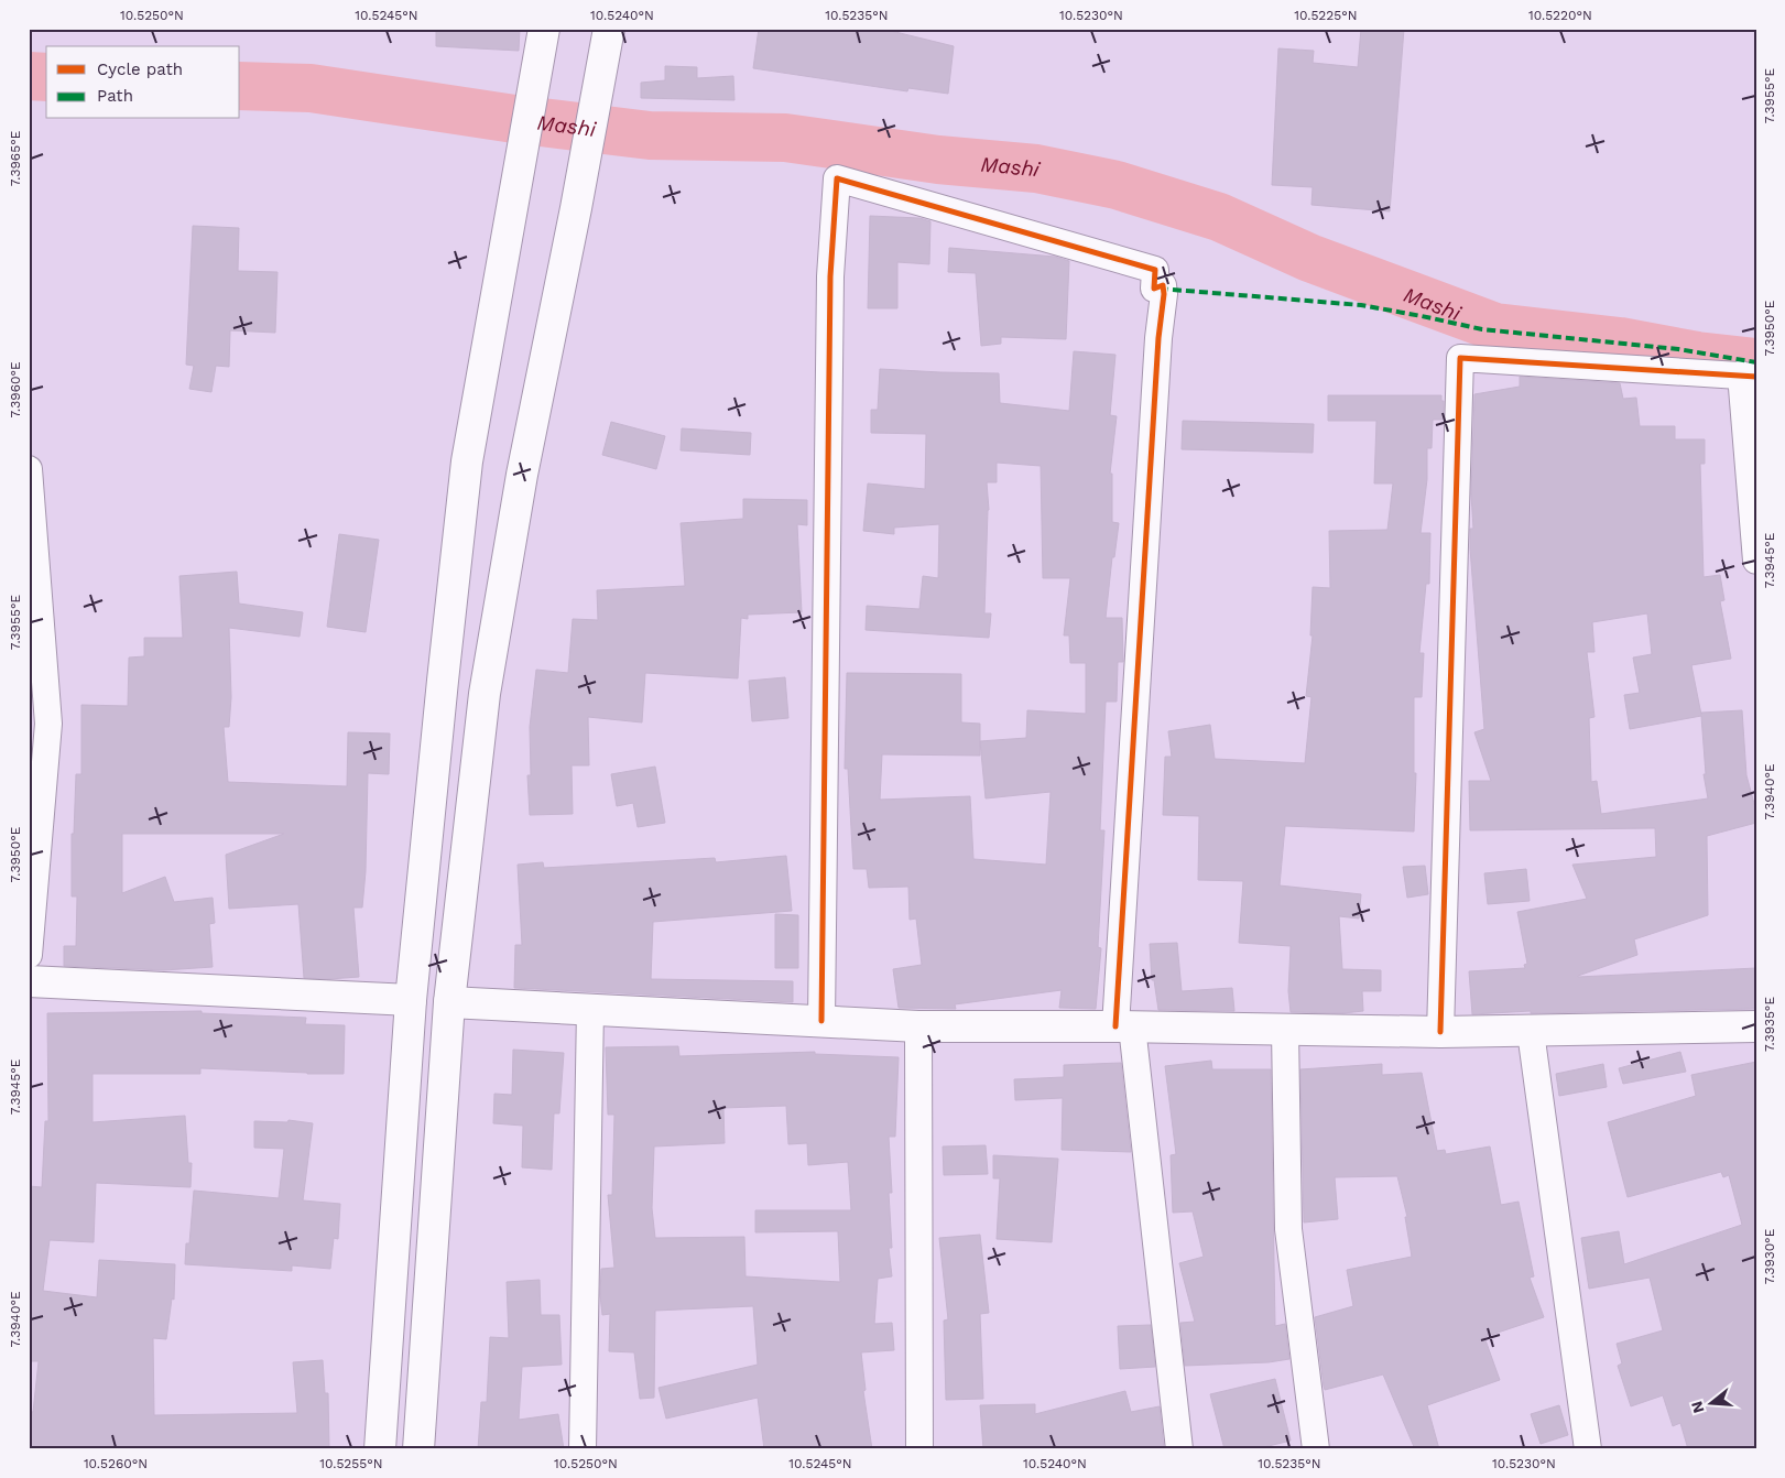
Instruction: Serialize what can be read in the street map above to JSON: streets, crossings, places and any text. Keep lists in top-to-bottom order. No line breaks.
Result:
{"water":["Mashi"],"legend":["Cycle path","Path"],"north":"left","coordinates":["10.5250°N","10.5245°N","10.5240°N","10.5235°N","10.5230°N","10.5225°N","10.5220°N","7.3955°E","7.3965°E","7.3950°E","7.3960°E","7.3945°E","7.3940°E","7.3935°E","7.3930°E","10.5260°N","10.5255°N"]}
